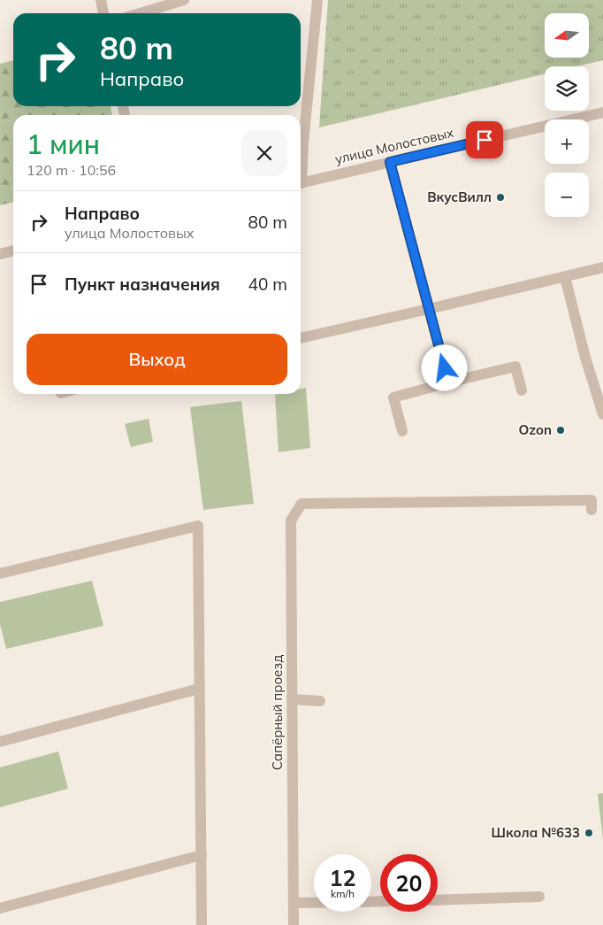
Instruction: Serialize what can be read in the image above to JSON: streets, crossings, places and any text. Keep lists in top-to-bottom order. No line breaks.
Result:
{"streets":{"street":["улица Молостовых","Сапёрный проезд"]},"places":["ВкусВилл","Ozon","Школа №633"],"north":"left","page":{"map_buttons":["+","−"],"turn":["80 m","Направо"],"heading":["1 мин","120 m · 10:56"],"list":[{"name":"Направо","note":"улица Молостовых","value":"80 m"},{"name":"Пункт назначения","value":"40 m"}],"buttons":"Выход","speed":"12 km/h","limit":"20"}}
